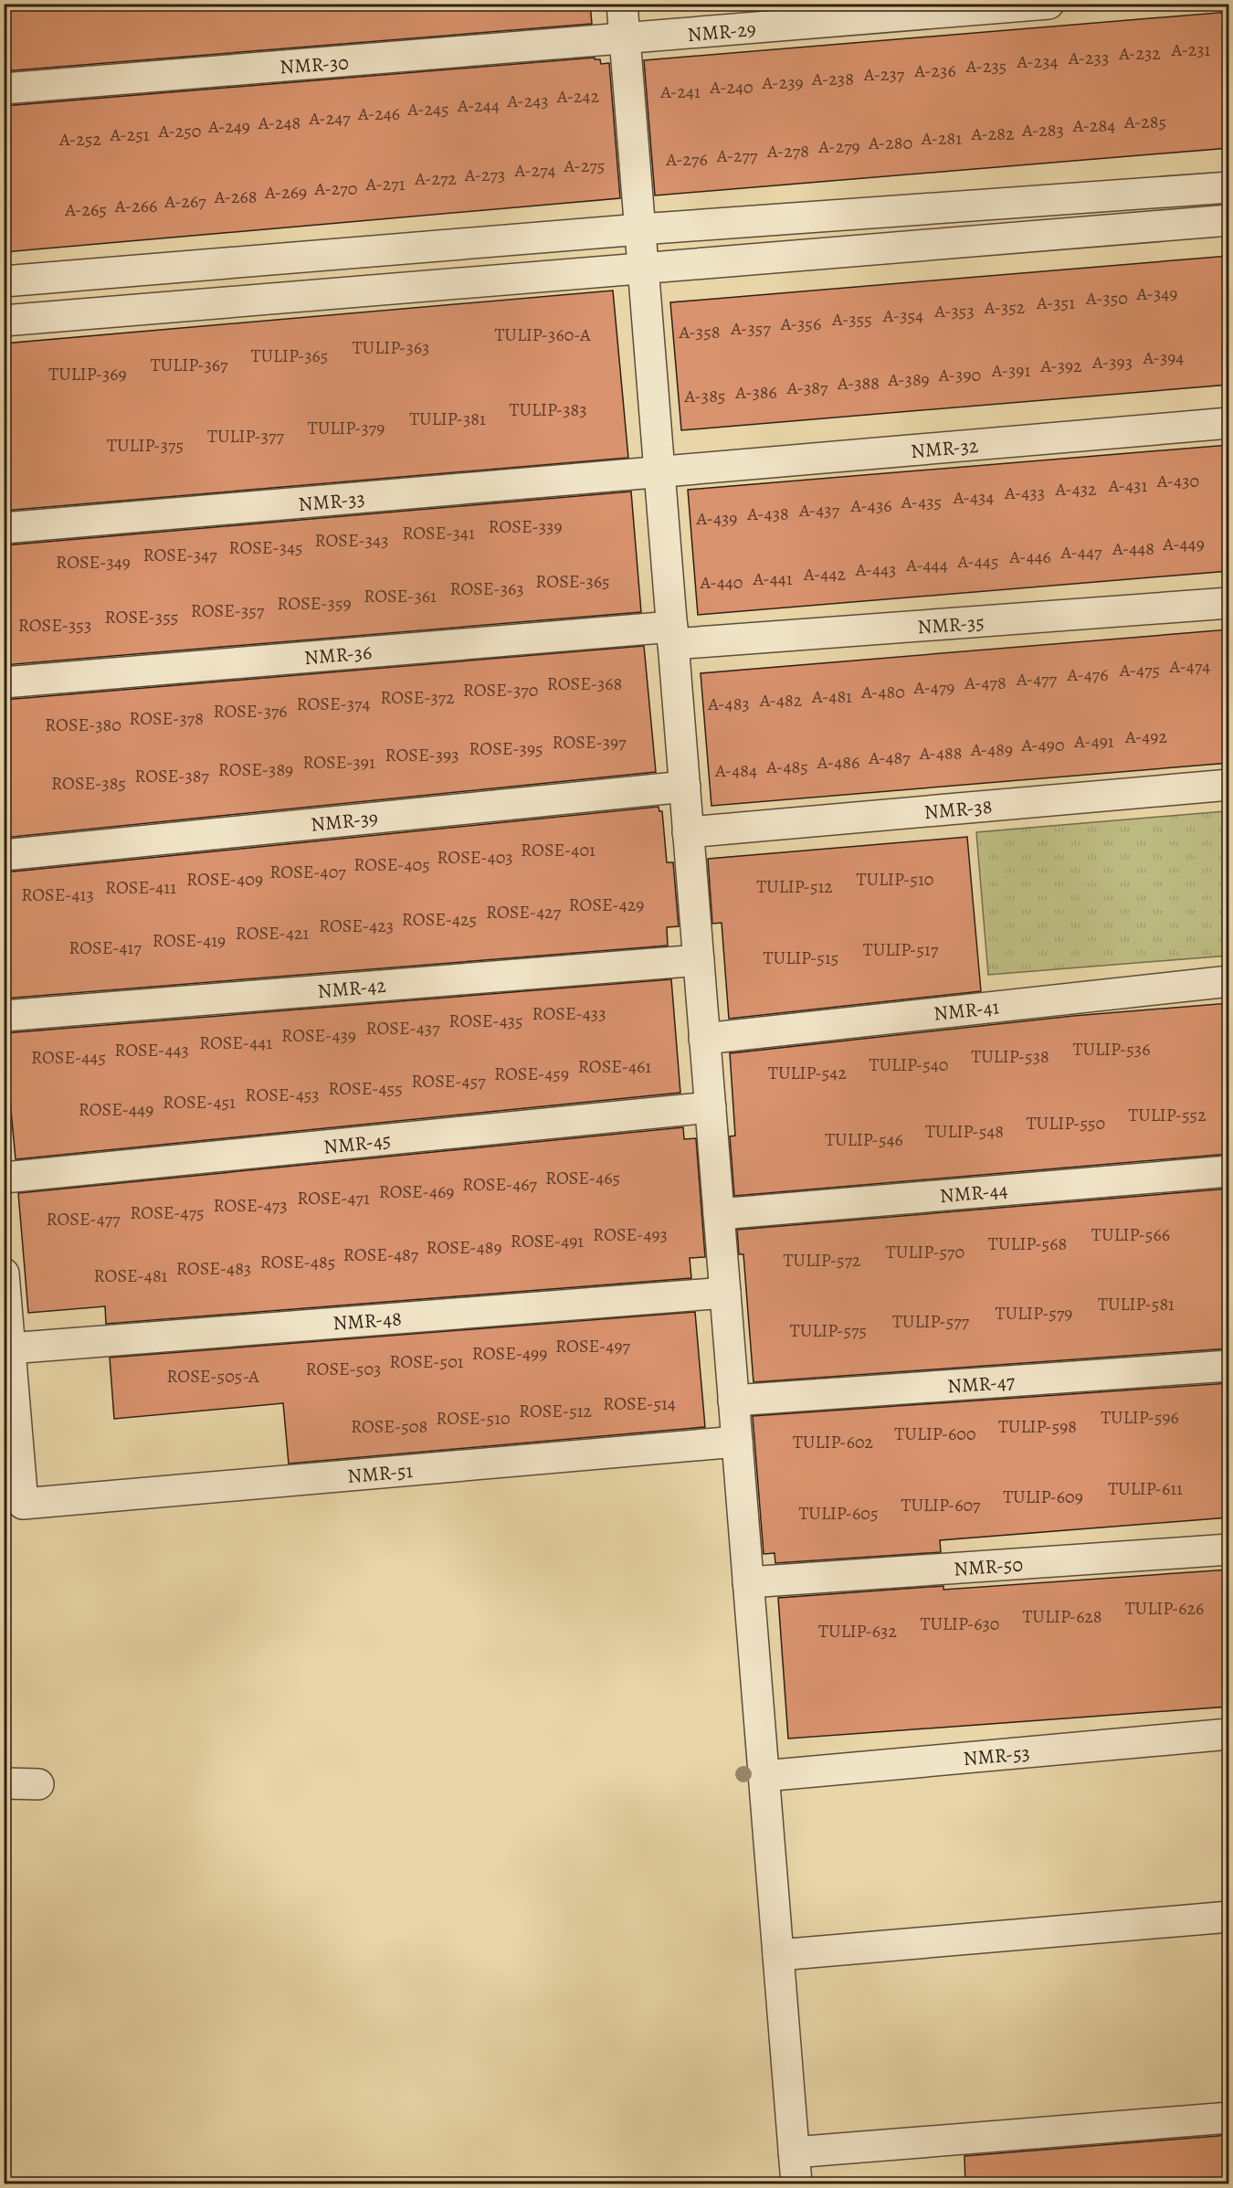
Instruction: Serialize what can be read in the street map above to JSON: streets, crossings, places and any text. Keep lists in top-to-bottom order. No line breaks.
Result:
{"streets":{"street":["NMR-29","NMR-30","NMR-32","NMR-33","NMR-35","NMR-36","NMR-38","NMR-39","NMR-42","NMR-41","NMR-45","NMR-44","NMR-48","NMR-47","NMR-51","NMR-50","NMR-53"]},"crossings":[["NMR-29","NMR-30"],["NMR-32","NMR-33"],["NMR-35","NMR-36"],["NMR-48","NMR-51"]],"house_numbers":["A-231","A-232","A-233","A-234","A-235","A-236","A-237","A-238","A-239","A-240","A-241","A-242","A-243","A-244","A-245","A-246","A-247","A-285","A-248","A-284","A-249","A-283","A-250","A-282","A-251","A-281","A-252","A-280","A-279","A-278","A-277","A-276","A-275","A-274","A-273","A-272","A-271","A-270","A-269","A-268","A-267","A-266","A-265","A-349","A-350","A-351","A-352","A-353","A-354","A-355","A-356","A-357","A-358","TULIP-360-A","TULIP-363","TULIP-365","A-394","A-393","TULIP-367","A-392","A-391","TULIP-369","A-390","A-389","A-388","A-387","A-386","A-385","TULIP-383","TULIP-381","TULIP-379","TULIP-377","TULIP-375","A-430","A-431","A-432","A-433","A-434","A-435","A-436","A-437","A-438","A-439","ROSE-339","ROSE-341","ROSE-343","A-449","ROSE-345","A-448","A-447","ROSE-347","A-446","A-445","ROSE-349","A-444","A-443","A-442","A-441","ROSE-365","A-440","ROSE-363","ROSE-361","ROSE-359","ROSE-357","ROSE-355","ROSE-353","A-474","A-475","A-476","A-477","A-478","ROSE-368","A-479","ROSE-370","A-480","A-481","ROSE-372","A-482","ROSE-374","A-483","ROSE-376","ROSE-378","ROSE-380","A-492","A-491","ROSE-397","A-490","ROSE-395","A-489","A-488","ROSE-393","A-487","ROSE-391","A-486","A-485","ROSE-389","A-484","ROSE-387","ROSE-385","ROSE-401","ROSE-403","ROSE-405","ROSE-407","ROSE-409","TULIP-510","TULIP-512","ROSE-411","ROSE-413","ROSE-429","ROSE-427","ROSE-425","ROSE-423","ROSE-421","ROSE-419","ROSE-417","TULIP-517","TULIP-515","ROSE-433","ROSE-435","ROSE-437","ROSE-439","ROSE-441","TULIP-536","ROSE-443","TULIP-538","ROSE-445","TULIP-540","ROSE-461","TULIP-542","ROSE-459","ROSE-457","ROSE-455","ROSE-453","ROSE-451","ROSE-449","TULIP-552","TULIP-550","TULIP-548","TULIP-546","ROSE-465","ROSE-467","ROSE-469","ROSE-471","ROSE-473","ROSE-475","ROSE-477","ROSE-493","TULIP-566","ROSE-491","TULIP-568","ROSE-489","TULIP-570","ROSE-487","TULIP-572","ROSE-485","ROSE-483","ROSE-481","TULIP-581","TULIP-579","TULIP-577","TULIP-575","ROSE-497","ROSE-499","ROSE-501","ROSE-503","ROSE-505-A","ROSE-514","ROSE-512","TULIP-596","ROSE-510","ROSE-508","TULIP-598","TULIP-600","TULIP-602","TULIP-611","TULIP-609","TULIP-607","TULIP-605","TULIP-626","TULIP-628","TULIP-630","TULIP-632"]}
